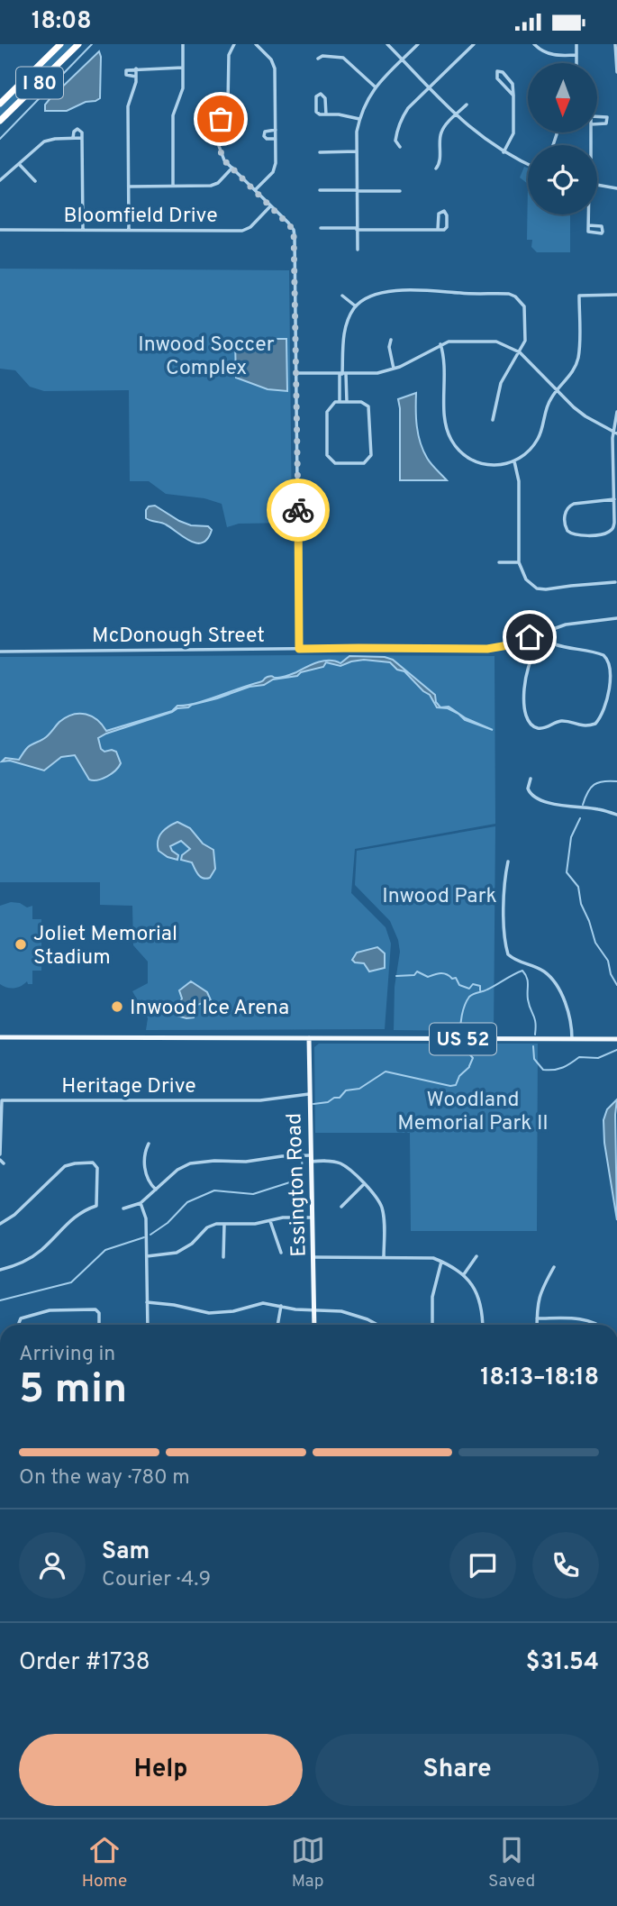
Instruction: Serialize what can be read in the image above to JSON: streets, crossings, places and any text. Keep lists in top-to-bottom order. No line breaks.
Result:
{"streets":{"highway":["I 80"],"main road":["US 52","Essington Road"],"street":["Bloomfield Drive","McDonough Street","Heritage Drive"]},"crossings":[["US 52","Essington Road"],["Heritage Drive","Essington Road"]],"parks":["Inwood Soccer Complex","Inwood Park","Woodland Memorial Park II"],"places":["Joliet Memorial Stadium","Inwood Ice Arena"],"north":"bottom","page":{"status":"18:08","heading":["5 min","Arriving in","18:13–18:18"],"panel":["Sam","Courier · 4.9","Order #1738","$31.54"],"bar":"On the way · 780 m","buttons":["Help","Share"],"tabs":["Home","Map","Saved"]}}
